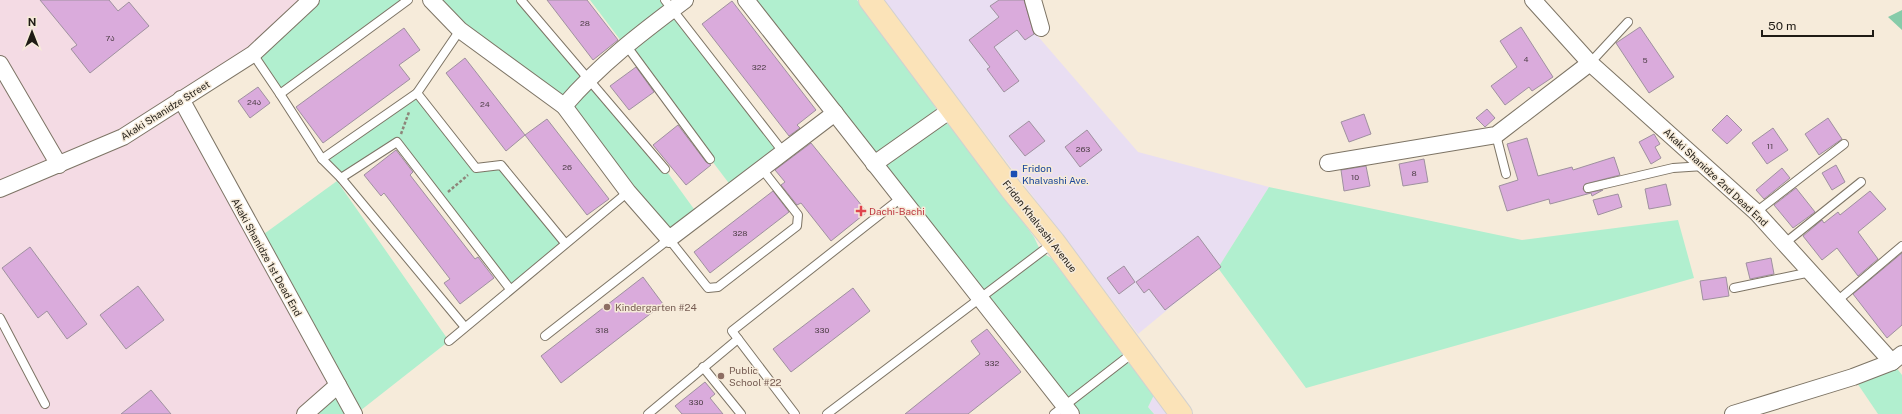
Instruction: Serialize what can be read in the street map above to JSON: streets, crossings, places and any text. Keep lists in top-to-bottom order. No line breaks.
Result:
{"streets":{"main road":["Fridon Khalvashi Avenue"],"street":["Akaki Shanidze Street","Akaki Shanidze 2nd Dead End","Akaki Shanidze 1st Dead End"]},"crossings":[["Akaki Shanidze Street","Akaki Shanidze 1st Dead End"]],"places":{"transit":["Fridon Khalvashi Ave."],"health":["Dachi-Bachi"],"other":["Kindergarten #24","Public School #22"]},"house_numbers":["28","7ა","4","5","322","24ა","24","11","263","26","8","10","328","318","330","332","330"],"scale_bar":"50 m","north":"top"}
